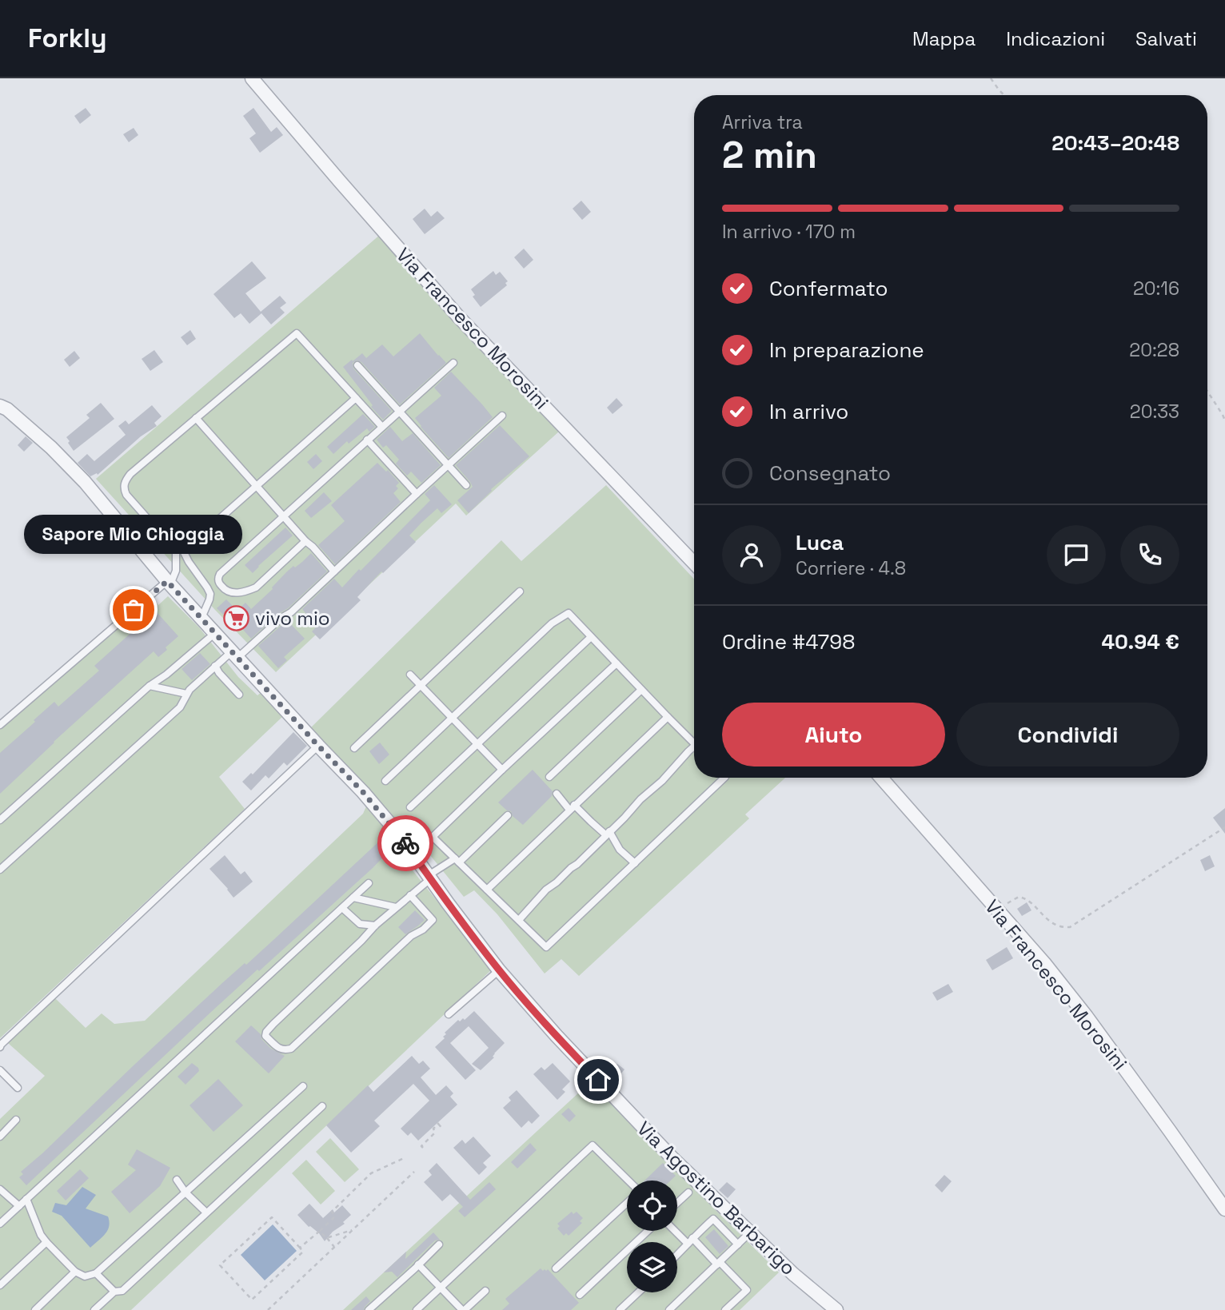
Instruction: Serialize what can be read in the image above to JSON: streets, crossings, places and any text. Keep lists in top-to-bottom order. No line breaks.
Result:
{"streets":{"street":["Via Francesco Morosini","Via Agostino Barbarigo"]},"places":{"other":["Sapore Mio Chioggia"],"supermarket":["vivo mio"]},"page":{"header":"Forkly","nav":["Mappa","Indicazioni","Salvati"],"heading":["2 min","Arriva tra","20:43–20:48"],"panel":["Luca","Corriere · 4.8","Ordine #4798","40.94 €"],"bar":"In arrivo · 170 m","list":[["Confermato","20:16"],["In preparazione","20:28"],["In arrivo","20:33"],"Consegnato"],"bubble":"Sapore Mio Chioggia","buttons":["Aiuto","Condividi"]}}
